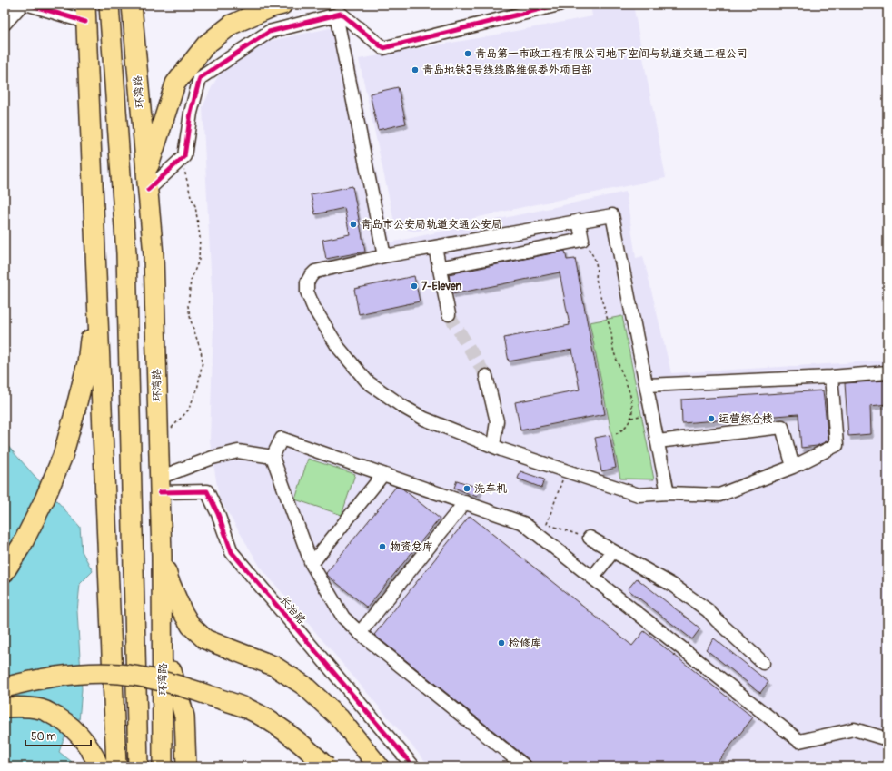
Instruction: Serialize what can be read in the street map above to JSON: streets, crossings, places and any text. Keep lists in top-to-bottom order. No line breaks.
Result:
{"streets":{"highway":["环湾路"],"street":["长治路"]},"crossings":[["环湾路","长治路"]],"places":["青岛第一市政工程有限公司地下空间与轨道交通工程公司","青岛地铁3号线线路维保委外项目部","青岛市公安局轨道交通公安局","7-Eleven","运营综合楼","洗车机","物资总库","检修库"],"scale_bar":"50 m"}
